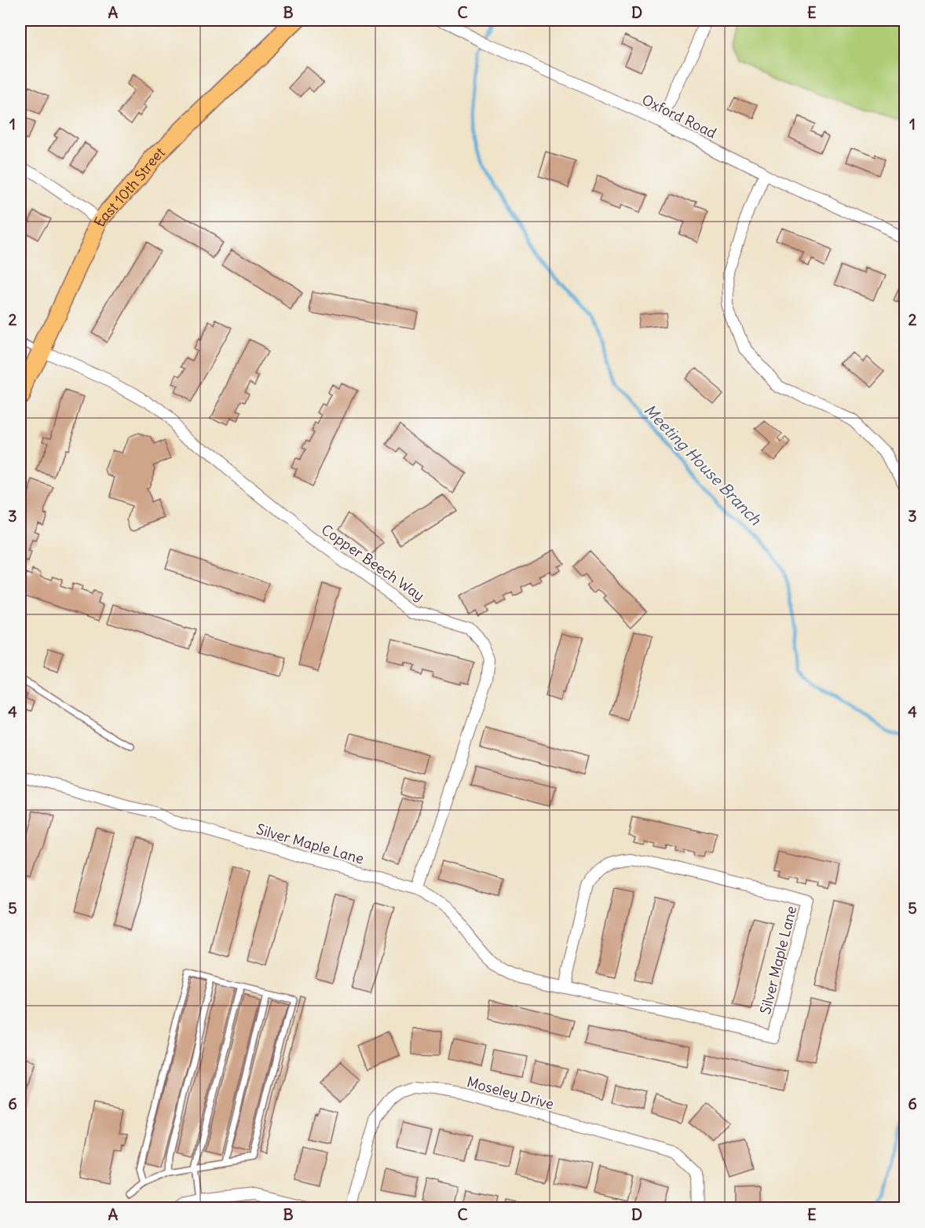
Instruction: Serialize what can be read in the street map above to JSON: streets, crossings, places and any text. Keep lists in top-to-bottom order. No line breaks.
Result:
{"streets":{"main road":["East 10th Street"],"street":["Oxford Road","Copper Beech Way","Silver Maple Lane","Moseley Drive"]},"crossings":[["East 10th Street","Copper Beech Way"],["Copper Beech Way","Silver Maple Lane"]],"water":["Meeting House Branch"],"grid":{"columns":["A","B","C","D","E"],"rows":["1","2","3","4","5","6"]}}
